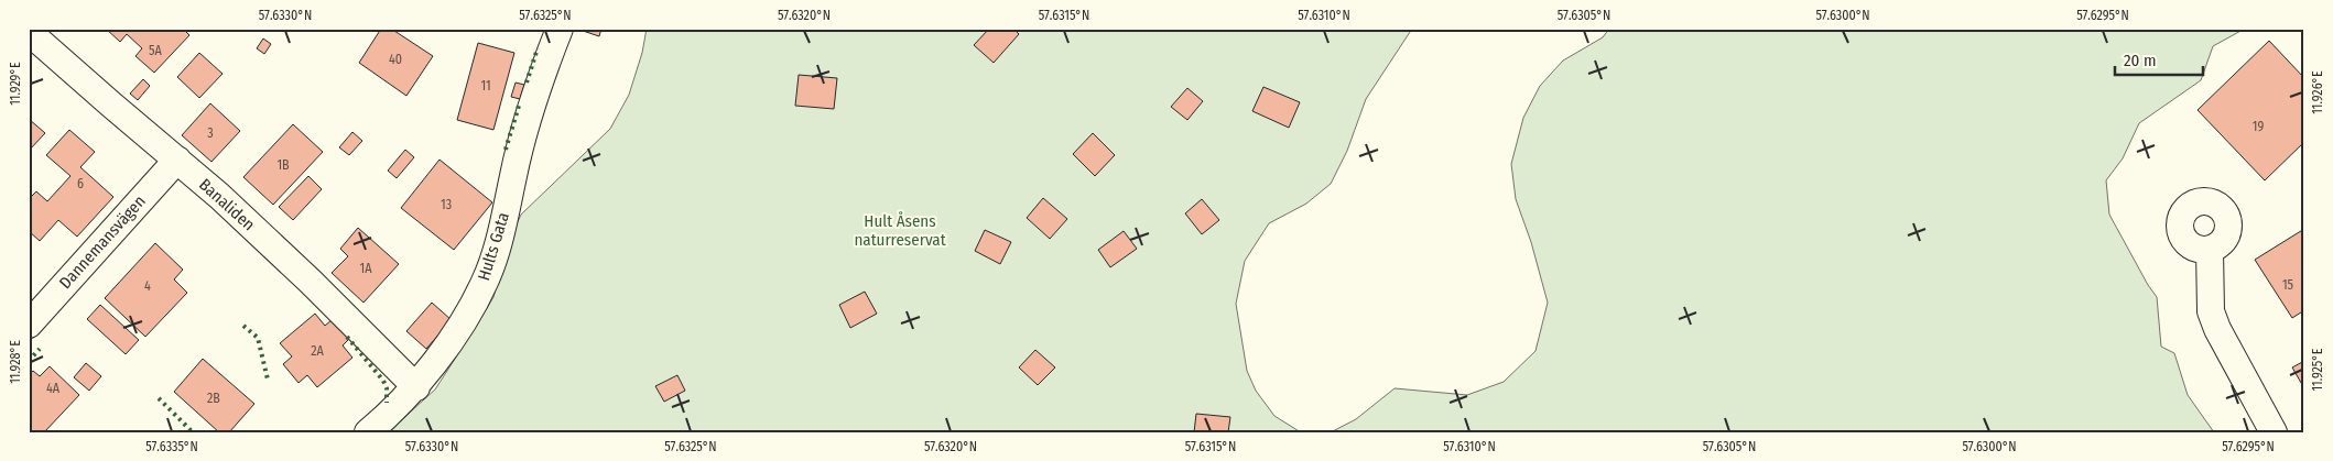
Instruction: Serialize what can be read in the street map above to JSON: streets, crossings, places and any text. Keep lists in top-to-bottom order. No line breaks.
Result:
{"streets":{"street":["Banaliden","Dannemansvägen","Hults Gata"]},"crossings":[["Banaliden","Dannemansvägen"],["Banaliden","Hults Gata"]],"parks":["Hult Åsens naturreservat"],"house_numbers":["5A","40","11","19","3","1B","6","13","1A","15","4","2A","4A","2B"],"scale_bar":"20 m","coordinates":["57.6330°N","57.6325°N","57.6320°N","57.6315°N","57.6310°N","57.6305°N","57.6300°N","57.6295°N","11.929°E","11.926°E","11.928°E","11.925°E","57.6335°N"]}
